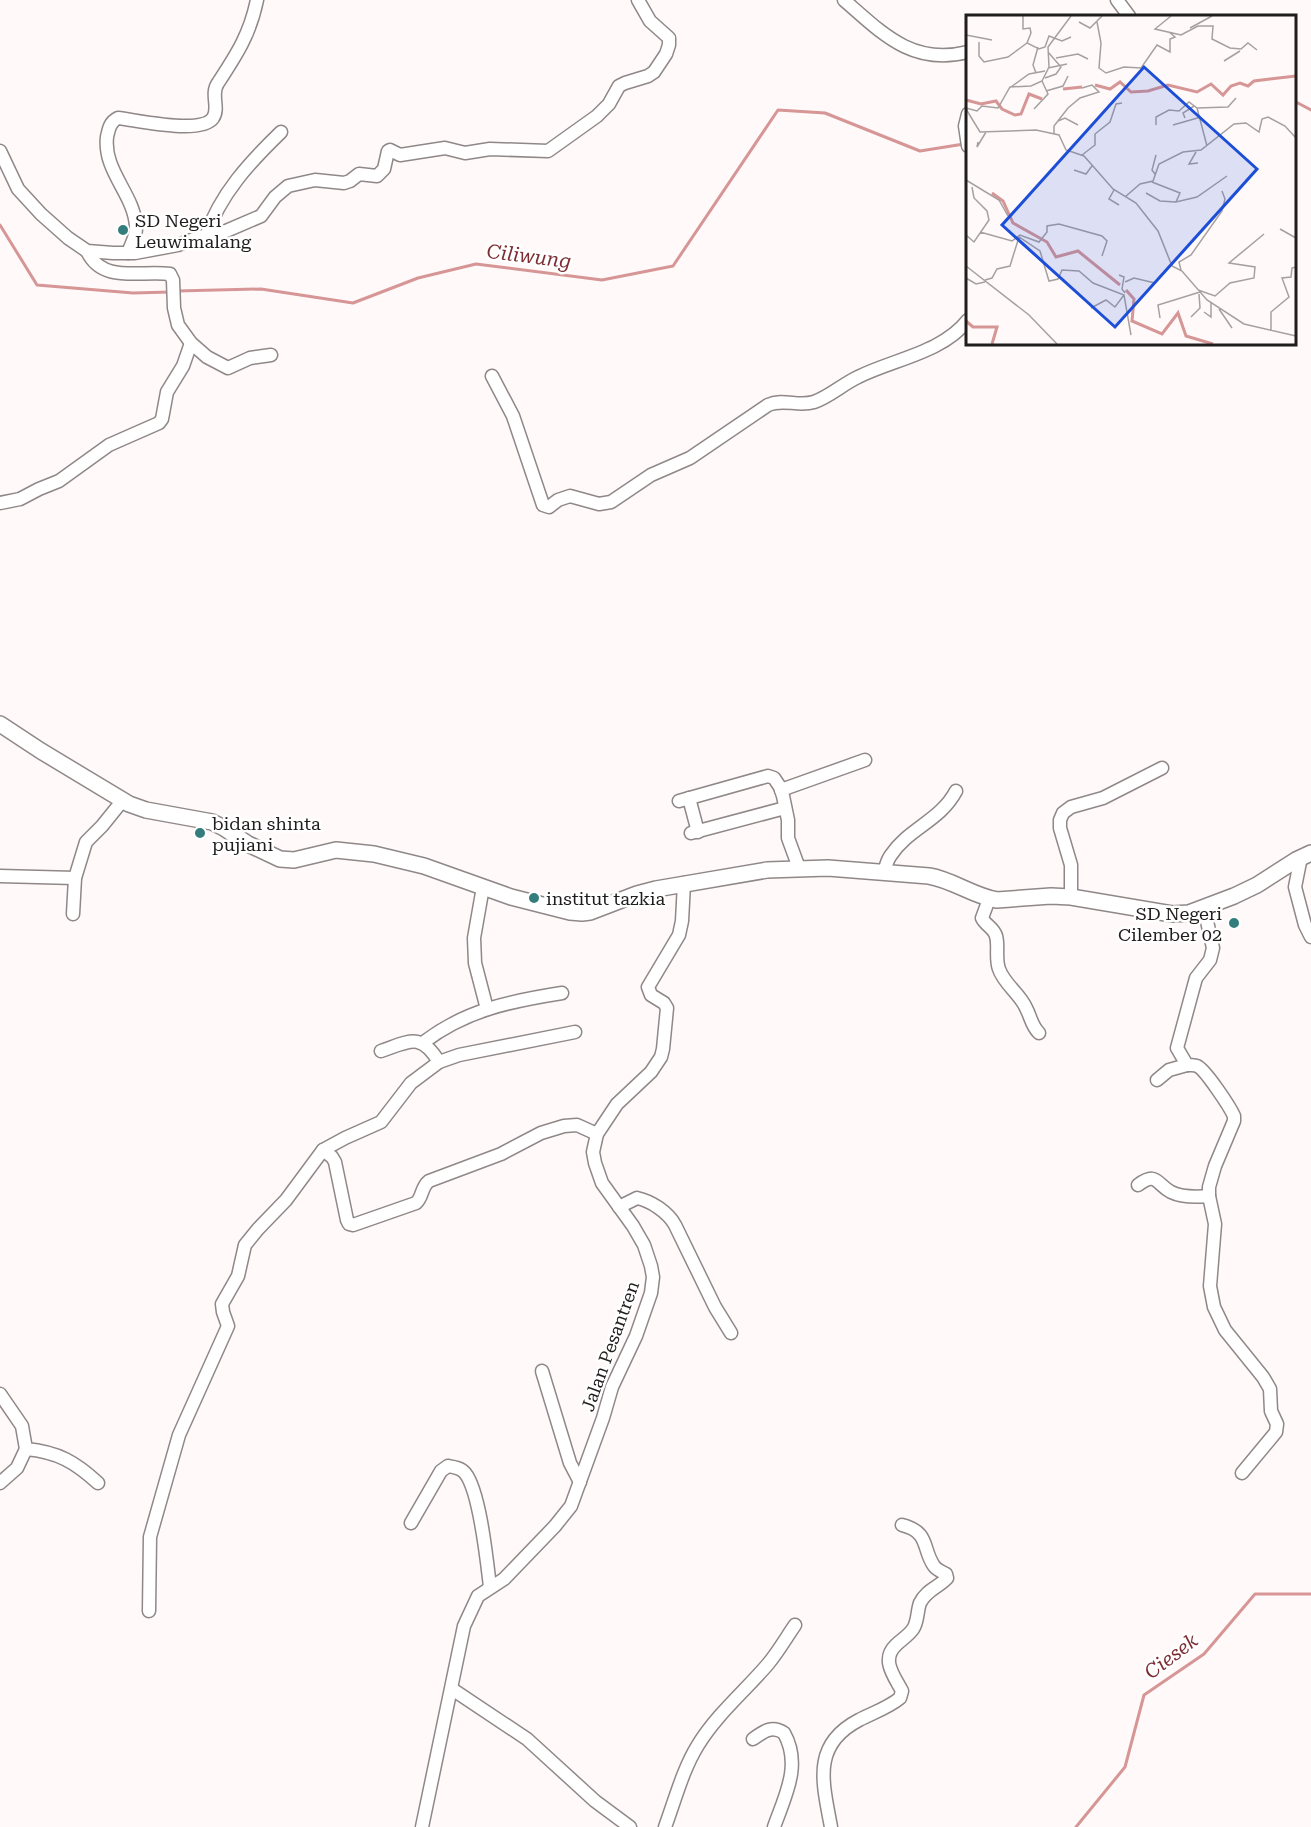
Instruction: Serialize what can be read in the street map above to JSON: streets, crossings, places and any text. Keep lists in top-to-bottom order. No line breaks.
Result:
{"streets":{"street":["Jalan Pesantren"]},"water":["Ciliwung","Ciesek"],"places":["SD Negeri Leuwimalang","bidan shinta pujiani","institut tazkia","SD Negeri Cilember 02"]}
